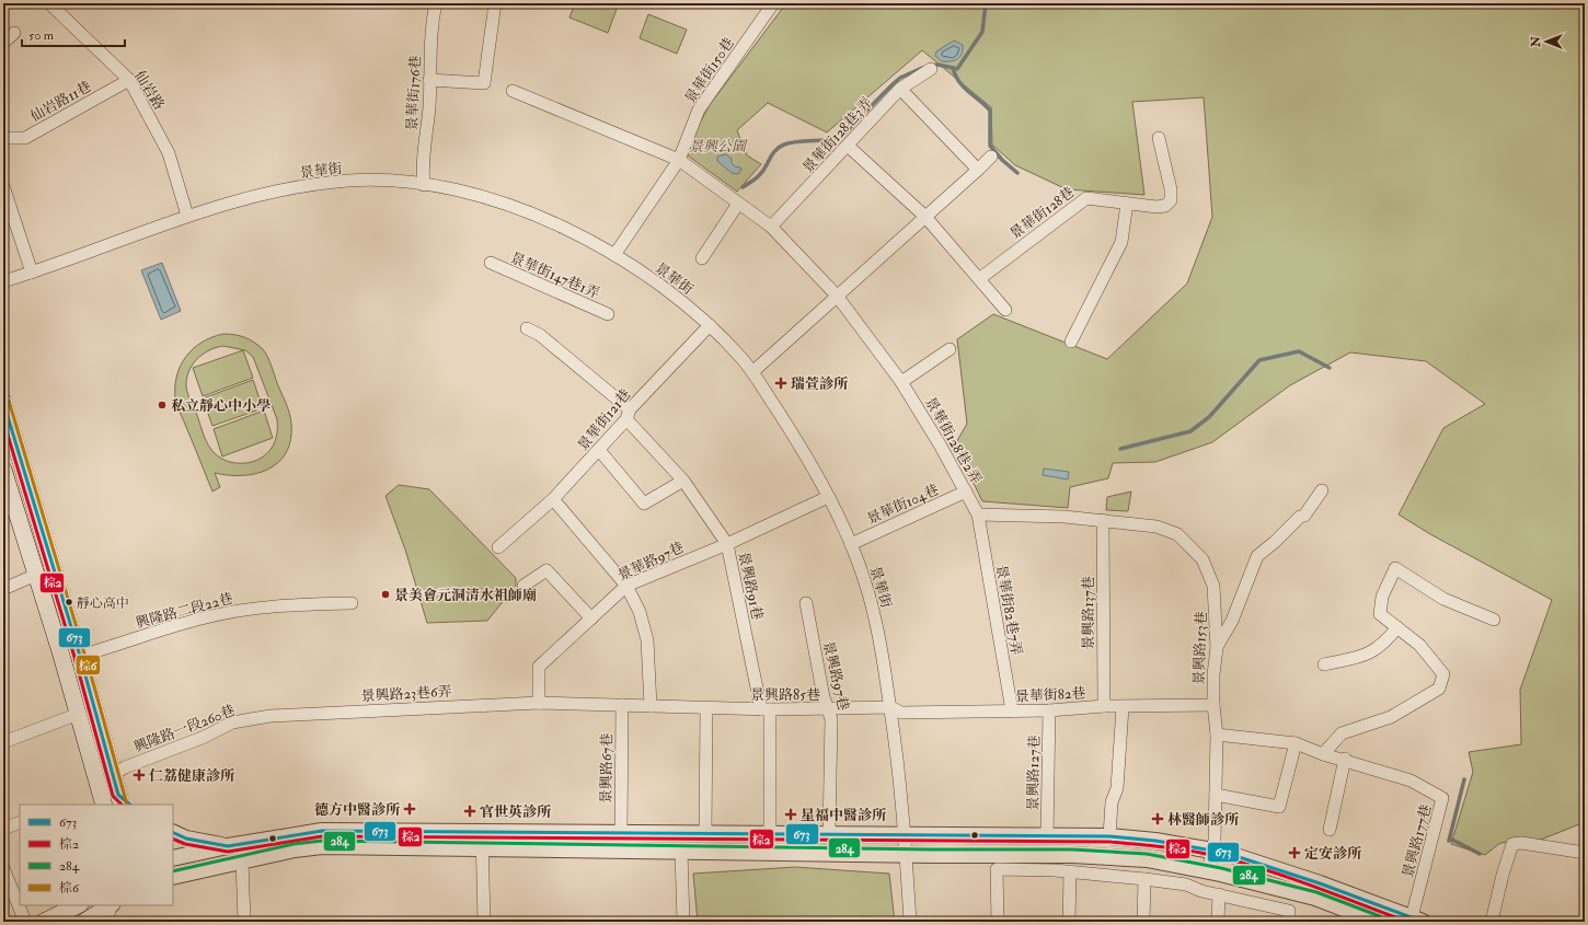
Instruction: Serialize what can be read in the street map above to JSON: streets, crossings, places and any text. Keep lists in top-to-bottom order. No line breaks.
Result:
{"streets":{"street":["景華街150巷","仙岩路","景華街176巷","仙岩路11巷","景華街128巷3弄","景華街","景華街128巷","景華街147巷1弄","景華街121巷","景華街128巷2弄","景華街104巷","景華路97巷","景興路91巷","興隆路二段22巷","景華街82巷7弄","景興路137巷","景興路153巷","景興路97巷","景興路23巷6弄","景興路85巷","景華街82巷","興隆路一段260巷","景興路67巷","景興路127巷","景興路177巷"]},"crossings":[["景華街150巷","景華街"],["仙岩路","仙岩路11巷"],["仙岩路","景華街"],["景華街176巷","景華街"],["景華街","景華街121巷"],["景華街","景華街104巷"],["景華街","景華路97巷"],["景華街","景興路85巷"],["景華街","景華街82巷"],["景華街121巷","景興路91巷"],["景華街128巷2弄","景華街104巷"],["景華街128巷2弄","景華街82巷7弄"],["景華街128巷2弄","景興路153巷"],["景華路97巷","景興路91巷"],["景華路97巷","景興路23巷6弄"],["景華路97巷","景興路85巷"],["景興路91巷","景興路85巷"],["景華街82巷7弄","景興路153巷"],["景華街82巷7弄","景華街82巷"],["景興路137巷","景興路153巷"],["景興路137巷","景華街82巷"],["景興路153巷","景華街82巷"],["景興路97巷","景興路85巷"],["景興路23巷6弄","景興路85巷"],["景興路23巷6弄","興隆路一段260巷"],["景興路85巷","景華街82巷"],["景興路85巷","景興路67巷"],["景華街82巷","景興路127巷"]],"parks":["景興公園"],"places":{"health":["瑞萱診所","仁荔健康診所","德方中醫診所","官世英診所","星福中醫診所","林醫師診所","定安診所"],"other":["私立靜心中小學","景美會元洞清水祖師廟","靜心高中"]},"lines":["transit line 棕6","transit line 673","transit line 棕2","transit line 284"],"legend":["673","棕2","284","棕6"],"scale_bar":"50 m","north":"left"}
